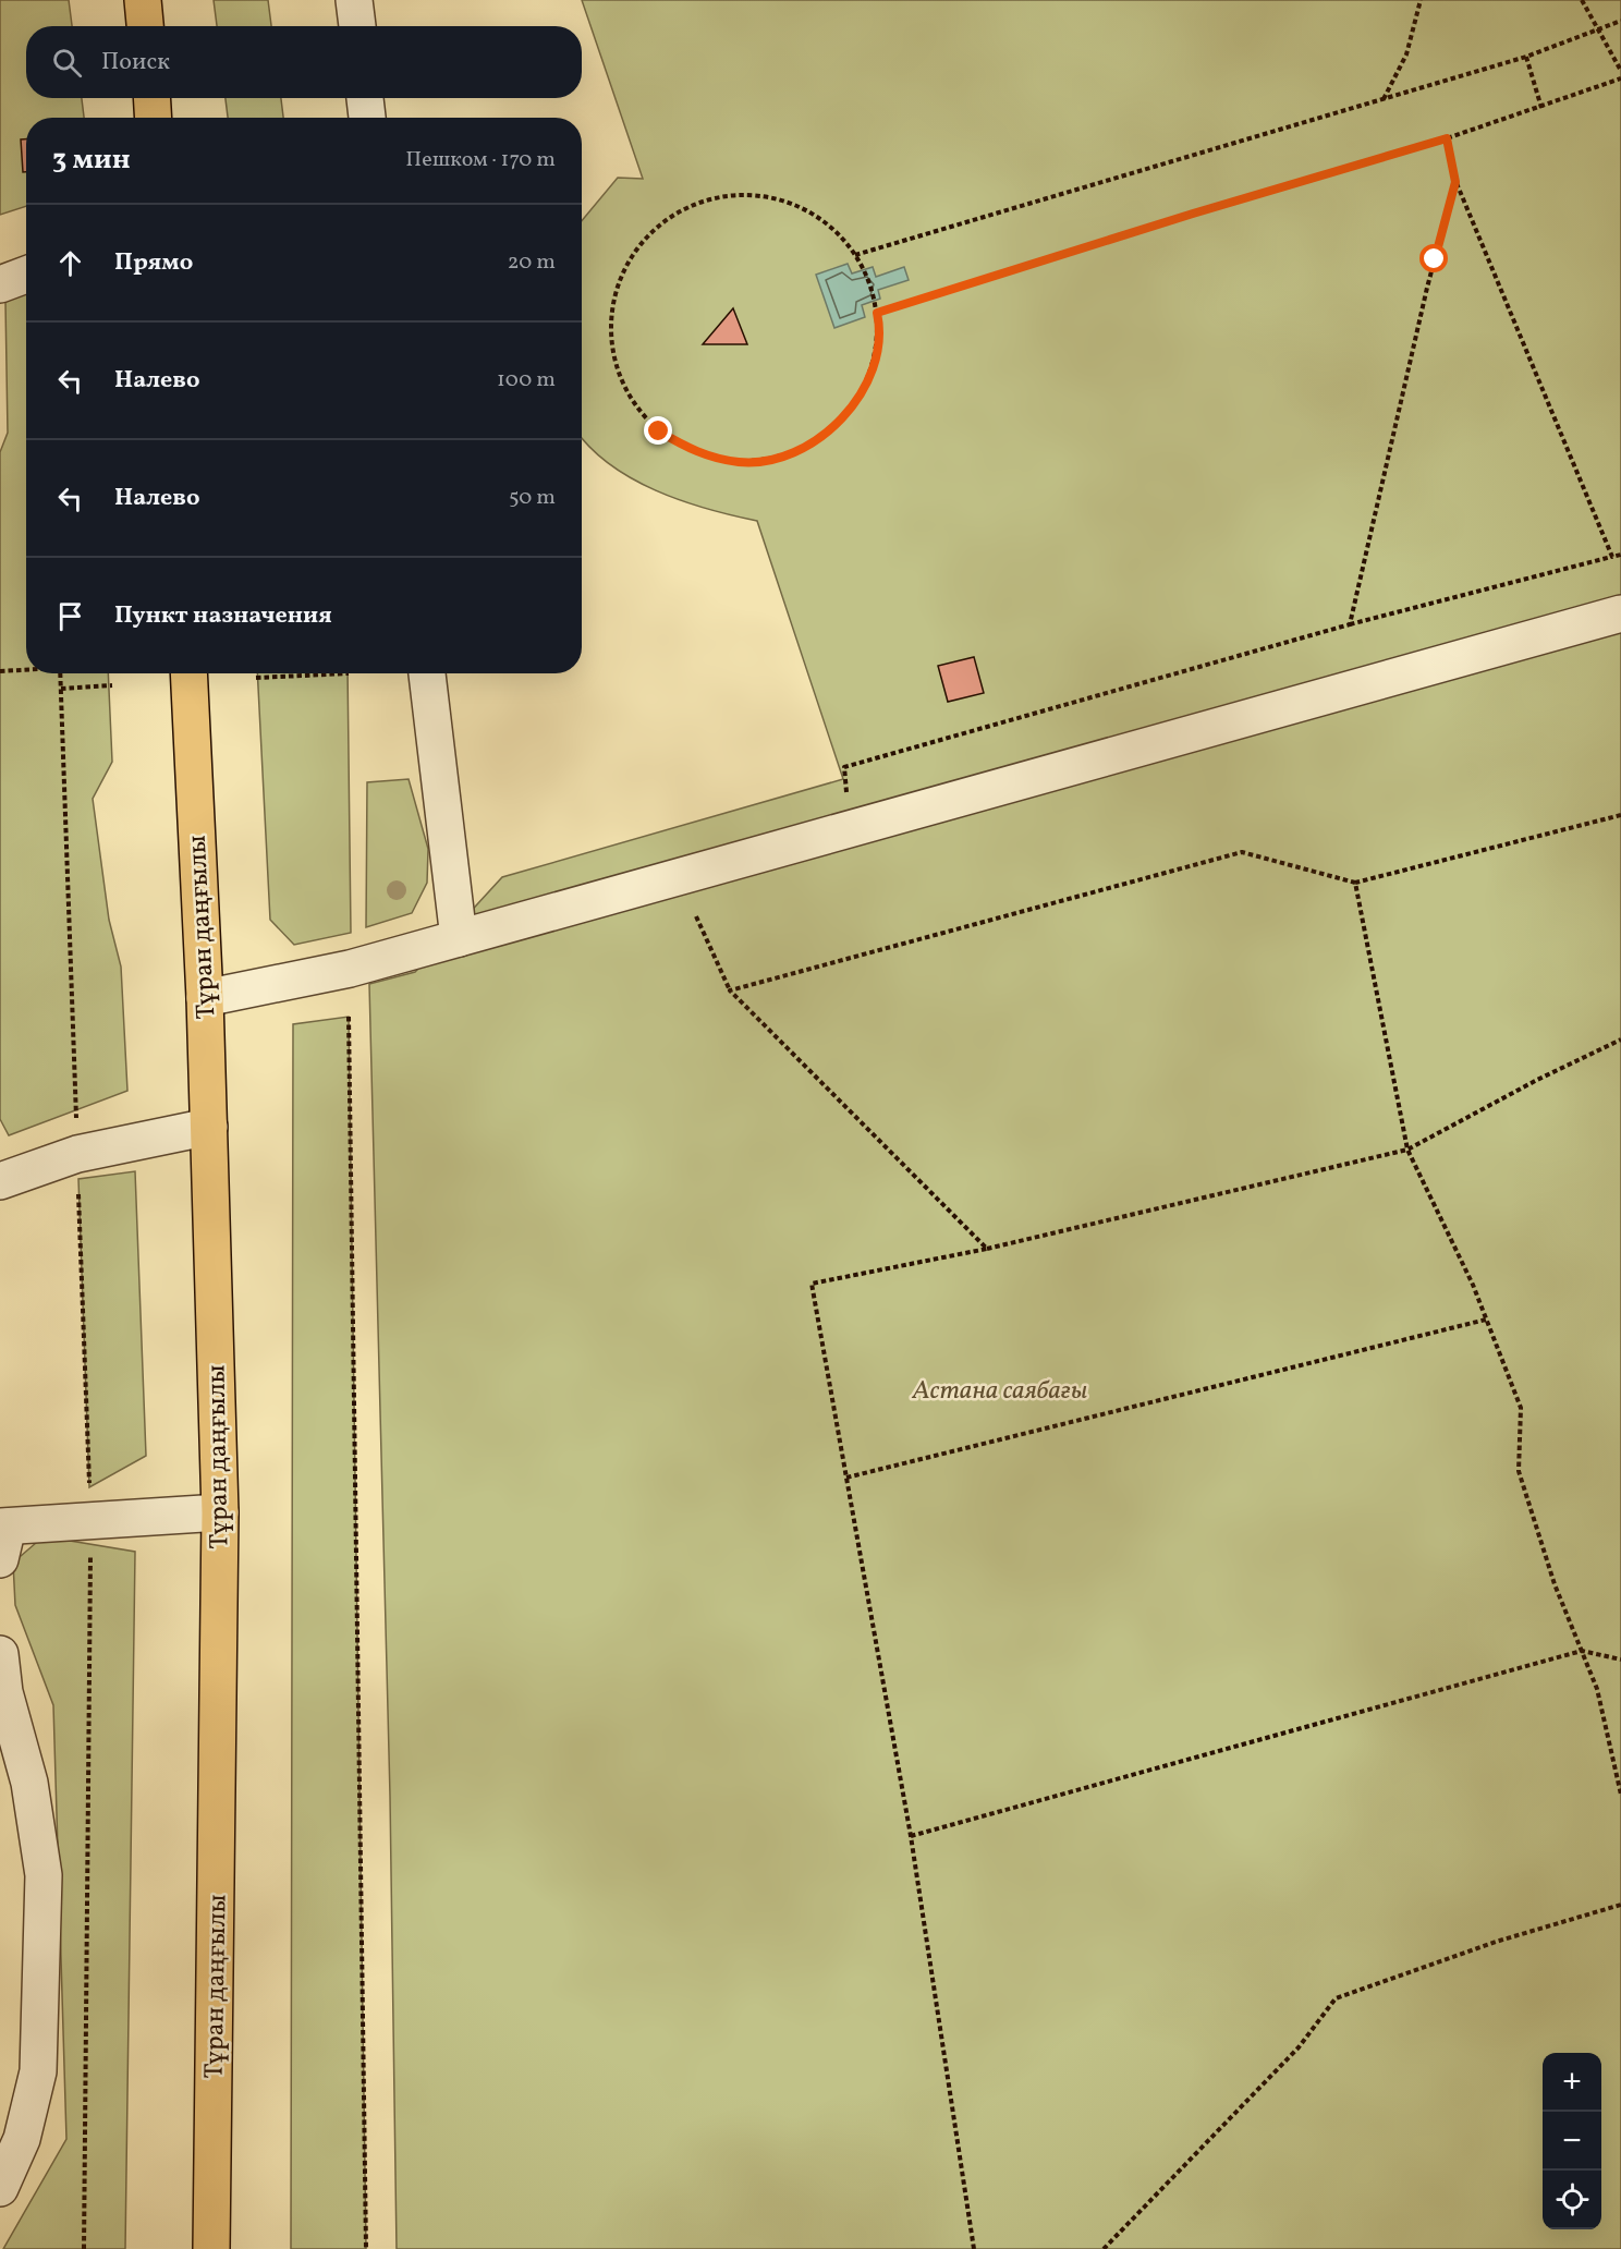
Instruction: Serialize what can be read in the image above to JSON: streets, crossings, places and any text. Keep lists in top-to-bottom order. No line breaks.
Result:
{"streets":{"main road":["Тұран даңғылы"]},"parks":["Астана саябағы"],"page":{"search":"Поиск","heading":["3 мин","Пешком · 170 m"],"list":[["Прямо","20 m"],["Налево","100 m"],["Налево","50 m"],"Пункт назначения"],"map_buttons":["+","−"]}}
